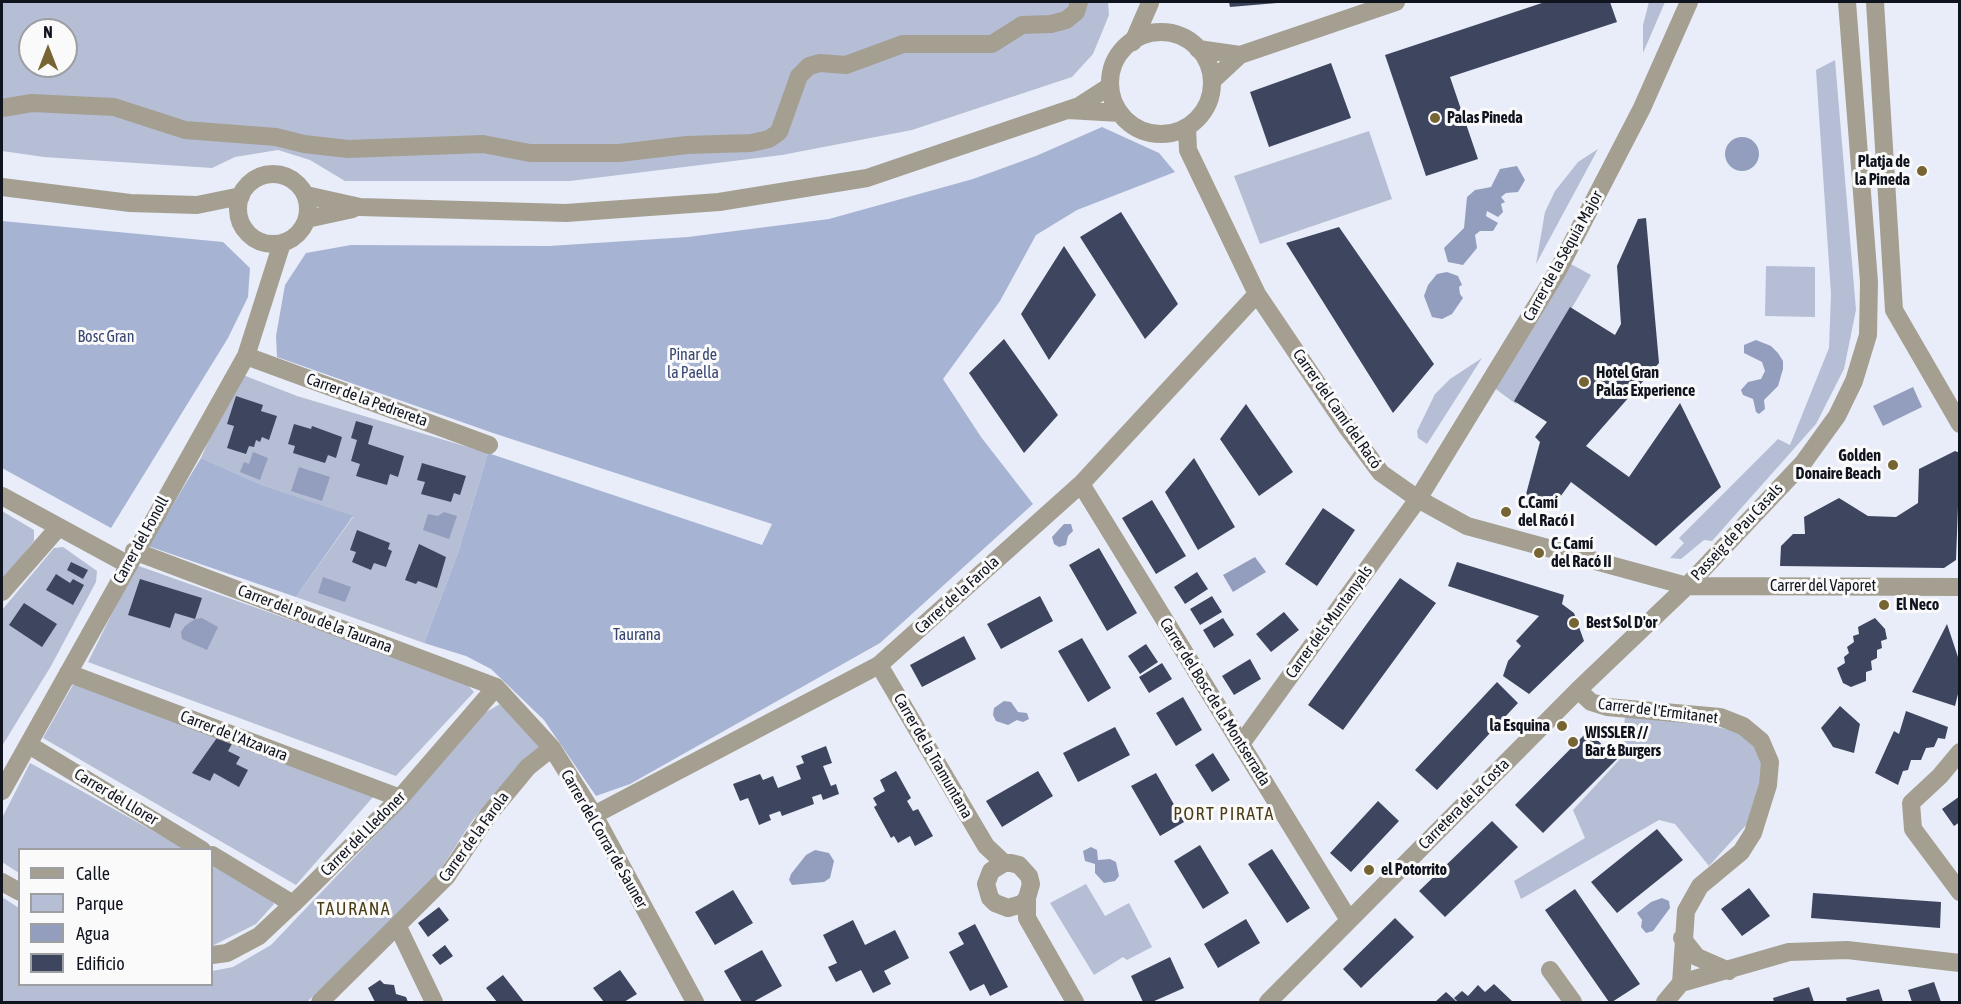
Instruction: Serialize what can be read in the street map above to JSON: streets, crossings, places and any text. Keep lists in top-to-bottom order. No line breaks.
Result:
{"streets":{"street":["Carrer de la Sèquia Major","Carrer de la Pedrereta","Carrer del Camí del Racó","Passeig de Pau Casals","Carrer del Fonoll","Carrer del Vaporet","Carrer de la Farola","Carrer del Pou de la Taurana","Carrer dels Muntanyals","Carrer del Bosc de la Montserrada","Carrer de l'Ermitanet","Carrer de l'Atzavara","Carrer de la Tramuntana","Carrer del Llorer","Carretera de la Costa","Carrer del Lledoner","Carrer del Corrar de Sauner"]},"crossings":[["Carrer de la Sèquia Major","Carrer del Camí del Racó"],["Carrer de la Sèquia Major","Carrer dels Muntanyals"],["Carrer de la Pedrereta","Carrer del Fonoll"],["Carrer del Camí del Racó","Passeig de Pau Casals"],["Carrer del Camí del Racó","Carrer del Vaporet"],["Carrer del Camí del Racó","Carrer de la Farola"],["Carrer del Camí del Racó","Carrer dels Muntanyals"],["Passeig de Pau Casals","Carrer del Vaporet"],["Passeig de Pau Casals","Carretera de la Costa"],["Carrer del Fonoll","Carrer del Pou de la Taurana"],["Carrer del Fonoll","Carrer de l'Atzavara"],["Carrer del Fonoll","Carrer del Llorer"],["Carrer de la Farola","Carrer del Bosc de la Montserrada"],["Carrer de la Farola","Carrer de la Tramuntana"],["Carrer de la Farola","Carrer del Corrar de Sauner"],["Carrer del Pou de la Taurana","Carrer del Lledoner"],["Carrer del Pou de la Taurana","Carrer del Corrar de Sauner"],["Carrer dels Muntanyals","Carrer del Bosc de la Montserrada"],["Carrer del Bosc de la Montserrada","Carretera de la Costa"],["Carrer de l'Ermitanet","Carretera de la Costa"],["Carrer de l'Atzavara","Carrer del Lledoner"],["Carrer del Lledoner","Carrer del Corrar de Sauner"]],"districts":["PORT PIRATA","TAURANA"],"parks":["Bosc Gran","Pinar de la Paella","Taurana"],"places":["Palas Pineda","Platja de la Pineda","Hotel Gran Palas Experience","Golden Donaire Beach","C.Camí del Racó I","C. Camí del Racó II","El Neco","Best Sol D'or","la Esquina","WISSLER // Bar & Burgers","el Potorrito"],"legend":["Calle","Parque","Agua","Edificio"],"north":"top"}
